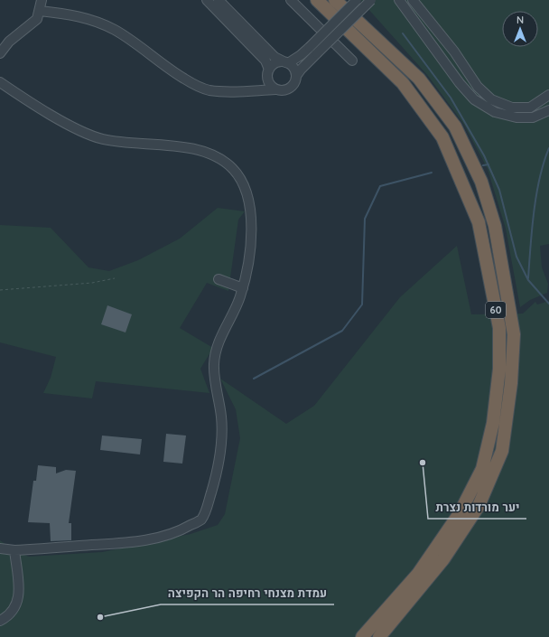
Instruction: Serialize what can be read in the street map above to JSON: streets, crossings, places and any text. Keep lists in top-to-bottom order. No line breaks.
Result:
{"streets":{"highway":["60"]},"places":["יער מורדות נצרת","עמדת מצנחי רחיפה הר הקפיצה"],"north":"top"}
